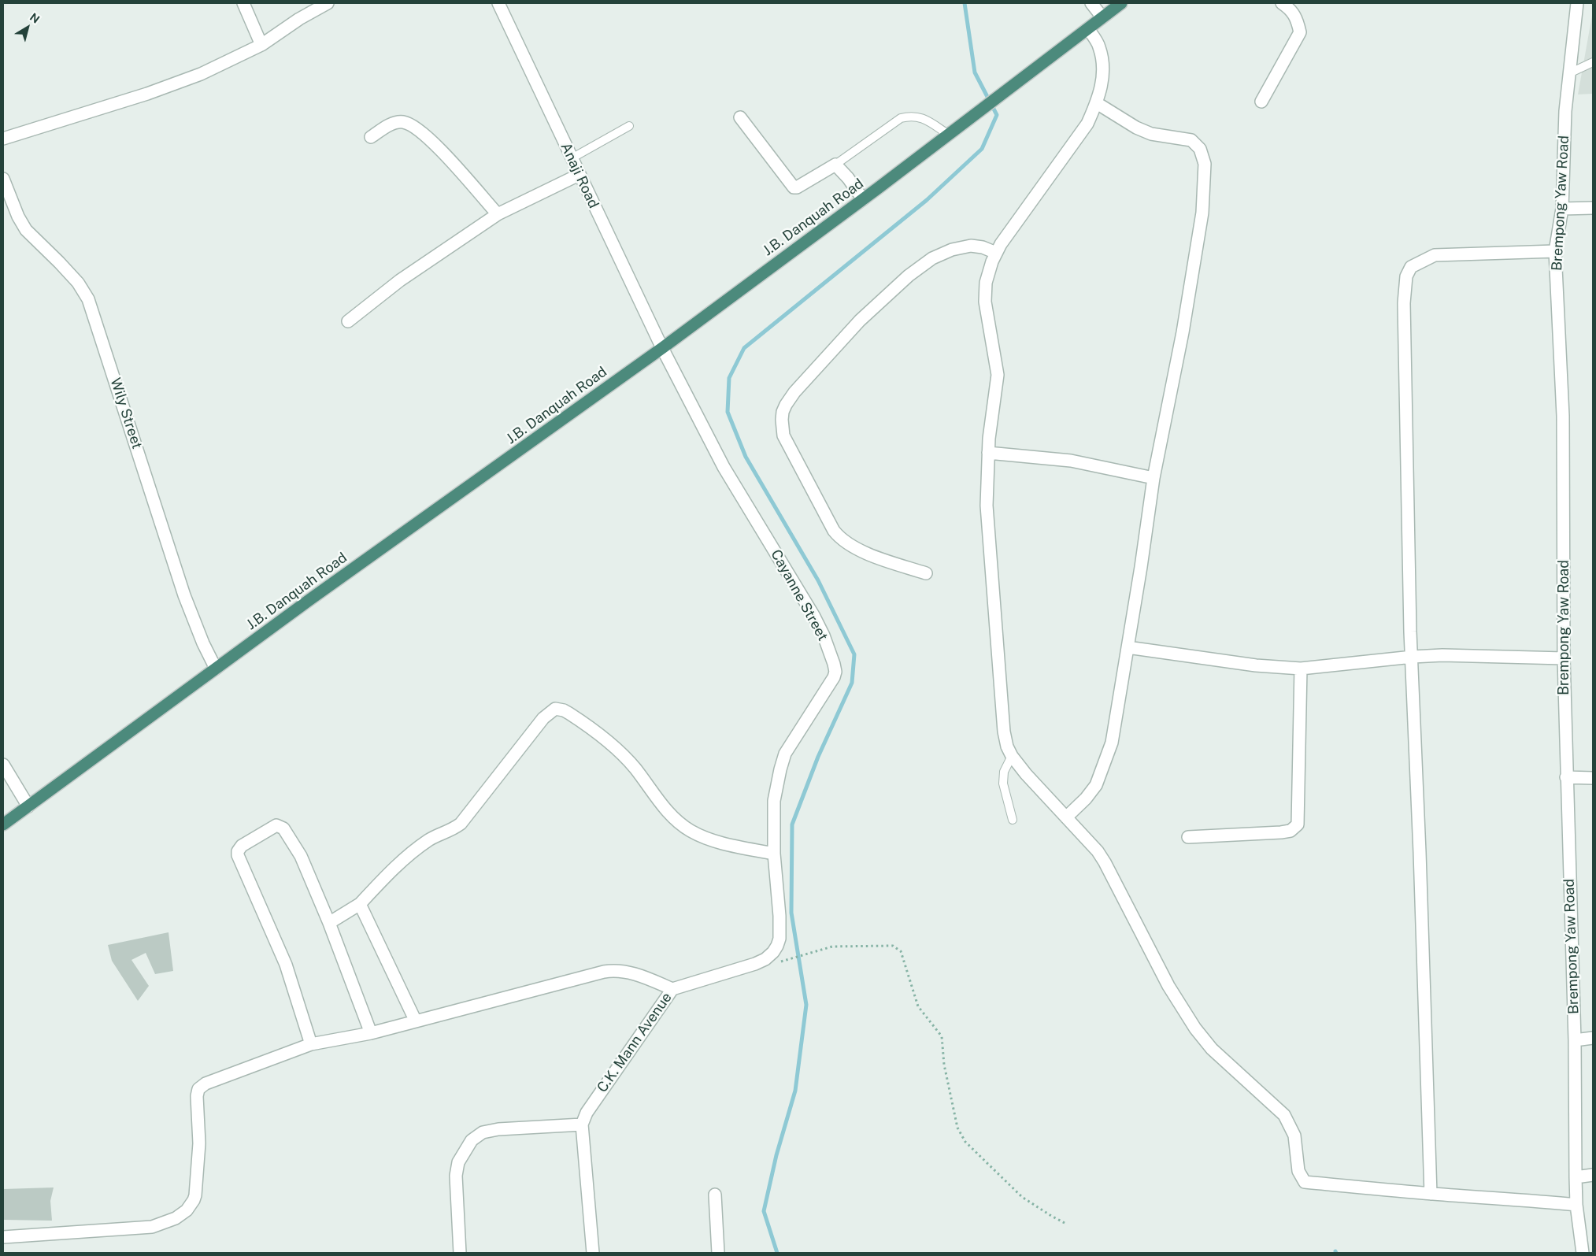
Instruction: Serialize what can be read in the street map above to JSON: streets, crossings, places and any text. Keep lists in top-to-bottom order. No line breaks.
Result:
{"streets":{"highway":["J.B. Danquah Road"],"street":["Anaji Road","Brempong Yaw Road","Wily Street","Cayanne Street","C.K. Mann Avenue"]},"crossings":[["Anaji Road","J.B. Danquah Road"],["Anaji Road","Cayanne Street"],["J.B. Danquah Road","Wily Street"],["J.B. Danquah Road","Cayanne Street"],["Cayanne Street","C.K. Mann Avenue"]],"north":"top right"}
